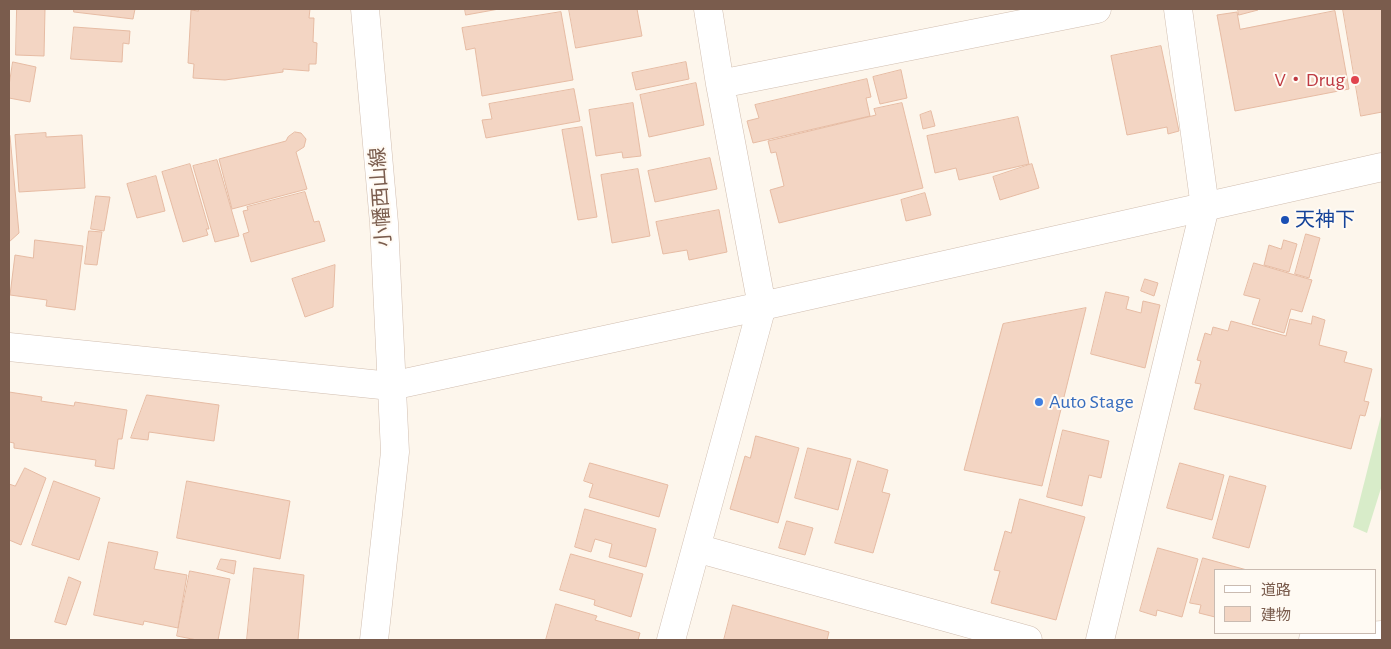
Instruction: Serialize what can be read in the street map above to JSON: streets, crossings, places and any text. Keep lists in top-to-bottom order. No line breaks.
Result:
{"streets":{"street":["小幡西山線"]},"places":["V・Drug","天神下","Auto Stage"],"legend":["道路","建物"]}
